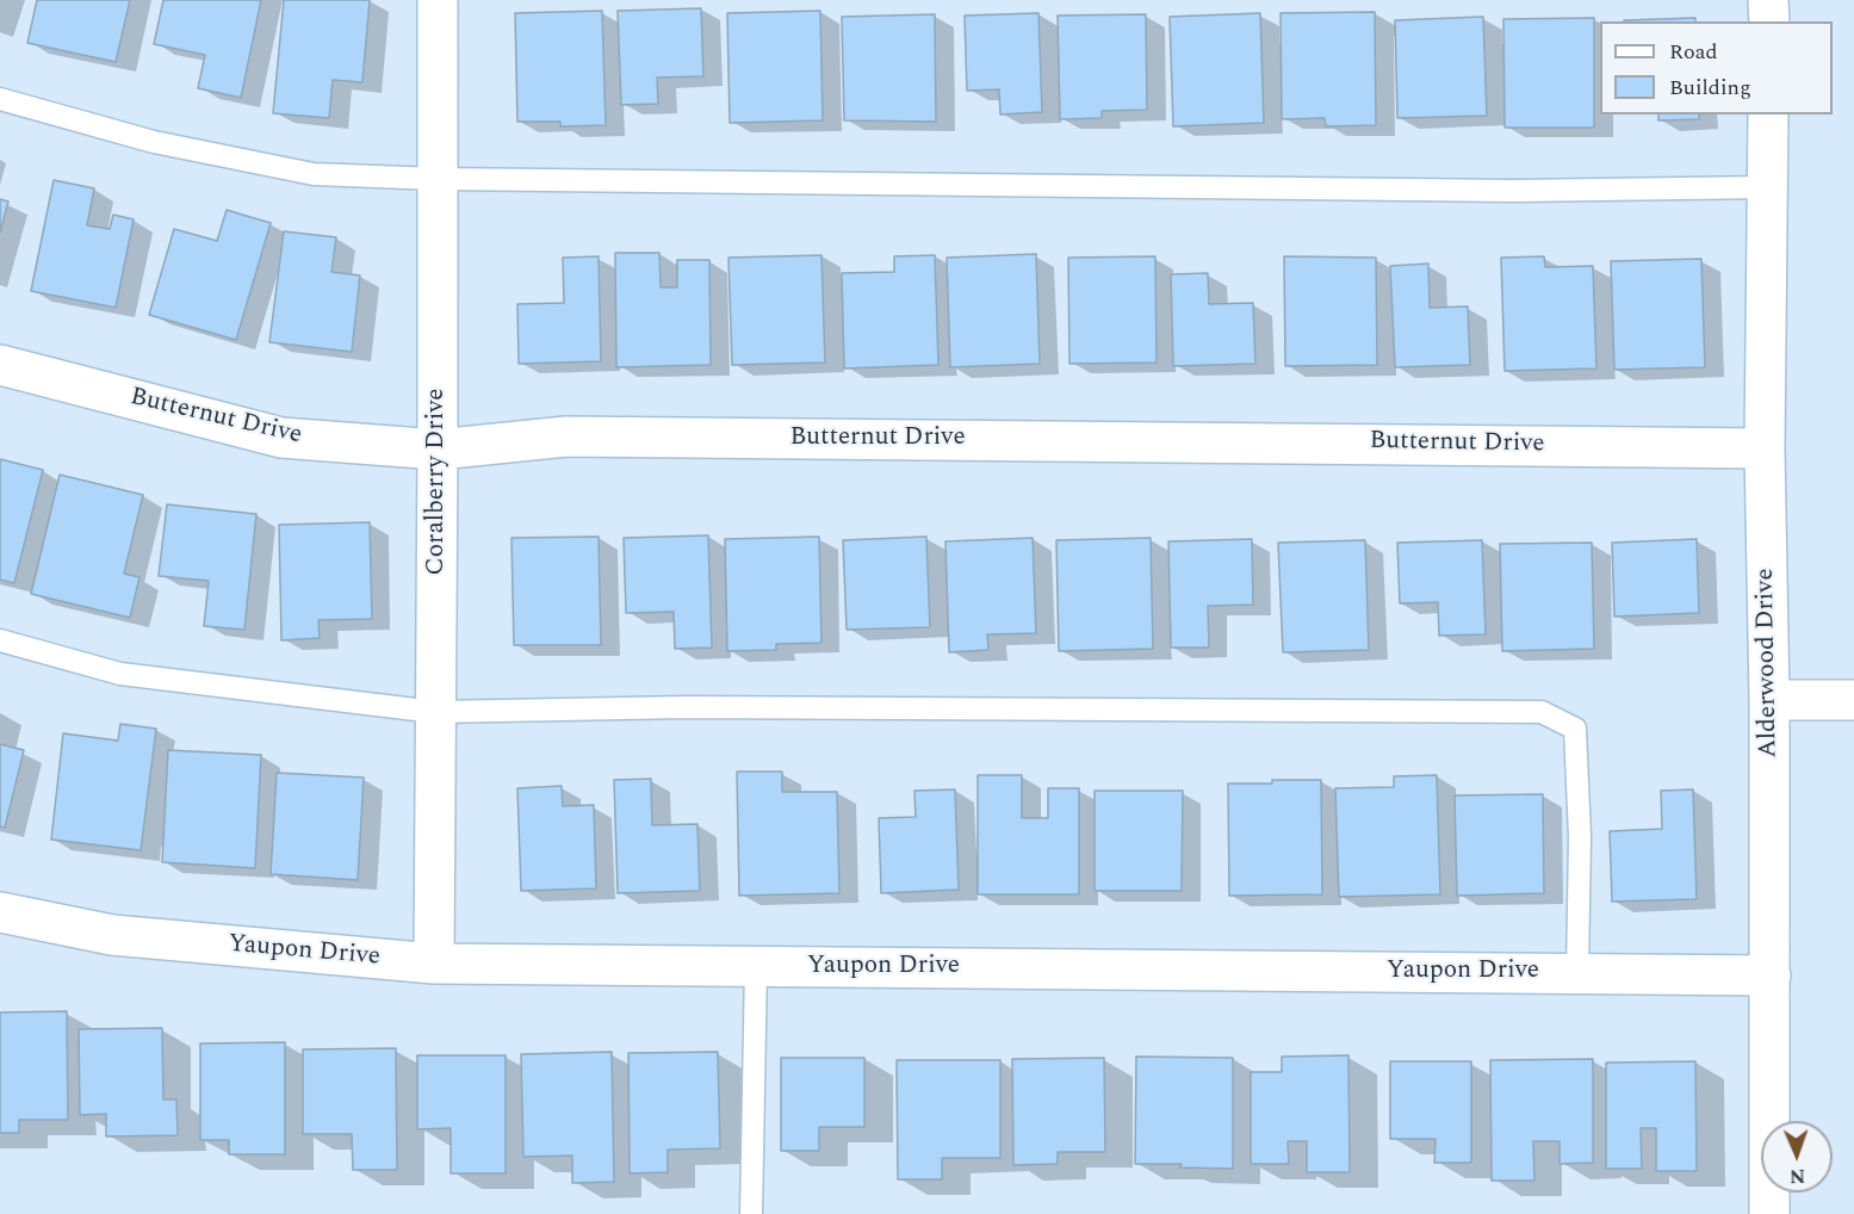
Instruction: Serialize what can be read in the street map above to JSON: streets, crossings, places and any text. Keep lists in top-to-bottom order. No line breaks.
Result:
{"streets":{"street":["Butternut Drive","Coralberry Drive","Alderwood Drive","Yaupon Drive"]},"crossings":[["Butternut Drive","Coralberry Drive"],["Butternut Drive","Alderwood Drive"],["Coralberry Drive","Yaupon Drive"],["Alderwood Drive","Yaupon Drive"]],"legend":["Road","Building"],"north":"bottom"}
